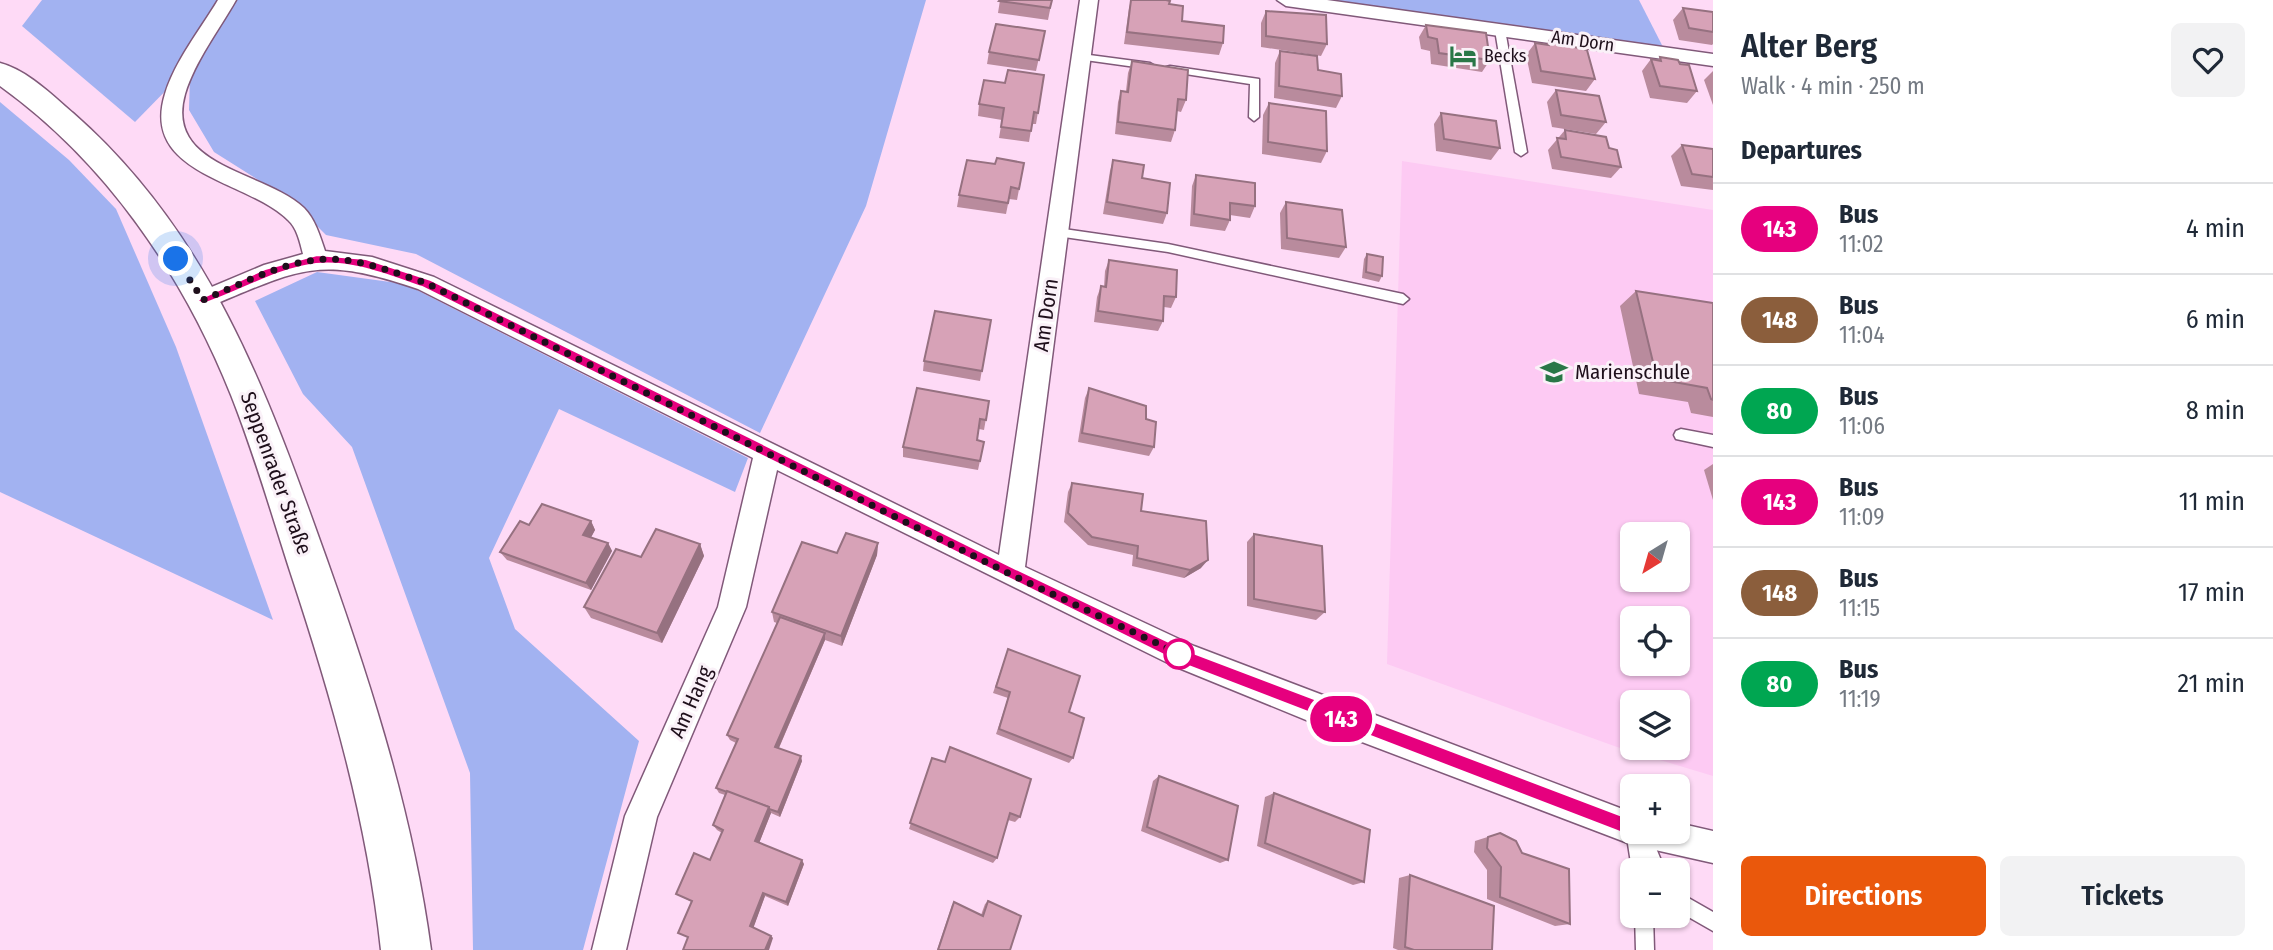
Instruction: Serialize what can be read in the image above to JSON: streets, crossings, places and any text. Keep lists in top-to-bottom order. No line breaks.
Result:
{"streets":{"main road":["Seppenrader Straße"],"street":["Am Dorn","Am Hang"]},"places":{"hotel":["Becks"],"school or university":["Marienschule"]},"lines":["bus line 143"],"north":"bottom left","page":{"on_map":"143","heading":[["Alter Berg","Walk · 4 min · 250 m"],"Departures"],"list":[{"mark":"143","name":"Bus","note":"11:02","value":"4 min"},{"mark":"148","name":"Bus","note":"11:04","value":"6 min"},{"mark":"80","name":"Bus","note":"11:06","value":"8 min"},{"mark":"143","name":"Bus","note":"11:09","value":"11 min"},{"mark":"148","name":"Bus","note":"11:15","value":"17 min"},{"mark":"80","name":"Bus","note":"11:19","value":"21 min"}],"map_buttons":["+","−"],"buttons":["Directions","Tickets"]}}
